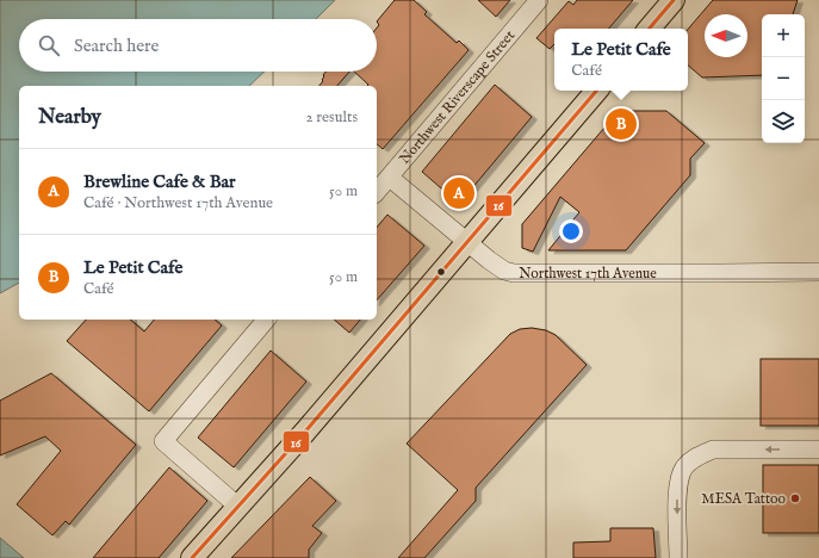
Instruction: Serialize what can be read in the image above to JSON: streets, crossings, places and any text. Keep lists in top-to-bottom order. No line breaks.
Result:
{"streets":{"street":["Northwest Riverscape Street","Northwest 17th Avenue"]},"crossings":[["Northwest Riverscape Street","Northwest 17th Avenue"]],"places":["MESA Tattoo"],"lines":["transit line 16"],"north":"left","page":{"map_buttons":["+","−"],"search":"Search here","popup":["Le Petit Cafe","Café"],"heading":["Nearby","2 results"],"pins":["B","A"],"list":[{"mark":"A","name":"Brewline Cafe & Bar","note":"Café · Northwest 17th Avenue","value":"50 m"},{"mark":"B","name":"Le Petit Cafe","note":"Café","value":"50 m"}]}}
